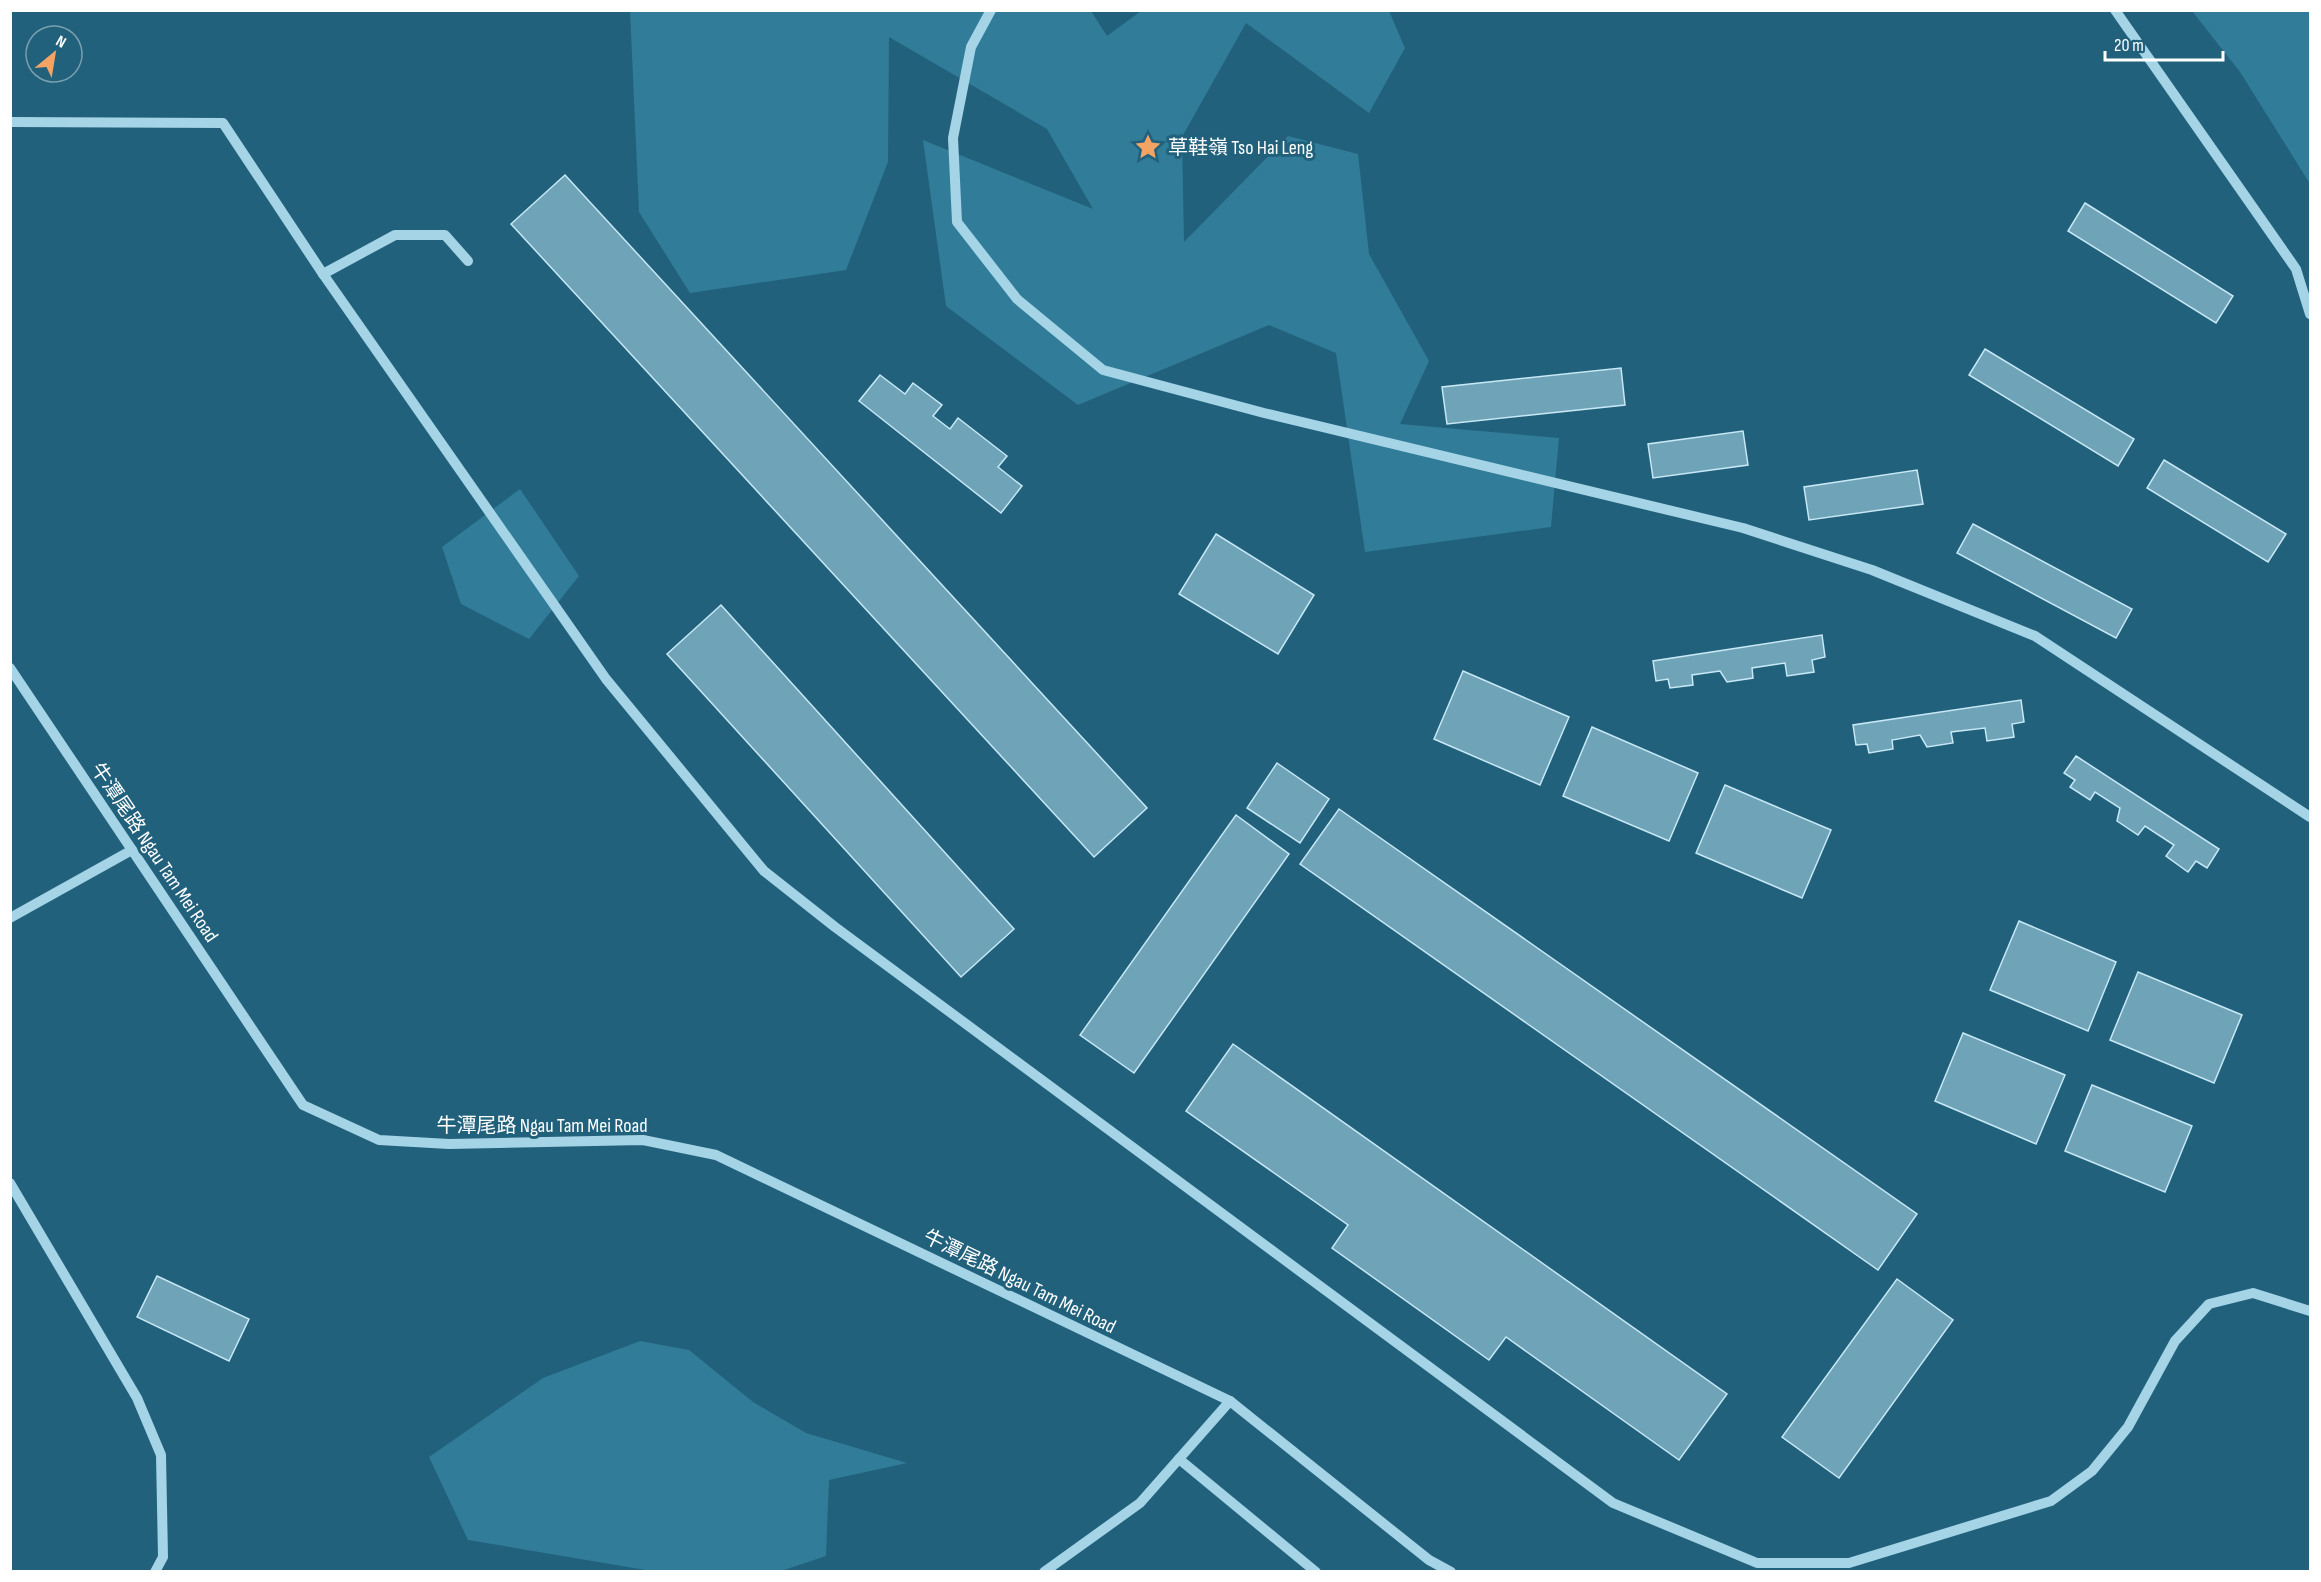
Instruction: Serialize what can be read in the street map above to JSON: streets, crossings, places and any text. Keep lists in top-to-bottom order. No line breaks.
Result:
{"streets":{"street":["牛潭尾路 Ngau Tam Mei Road"]},"places":{"place":["草鞋嶺 Tso Hai Leng"]},"scale_bar":"20 m","north":"top right"}
